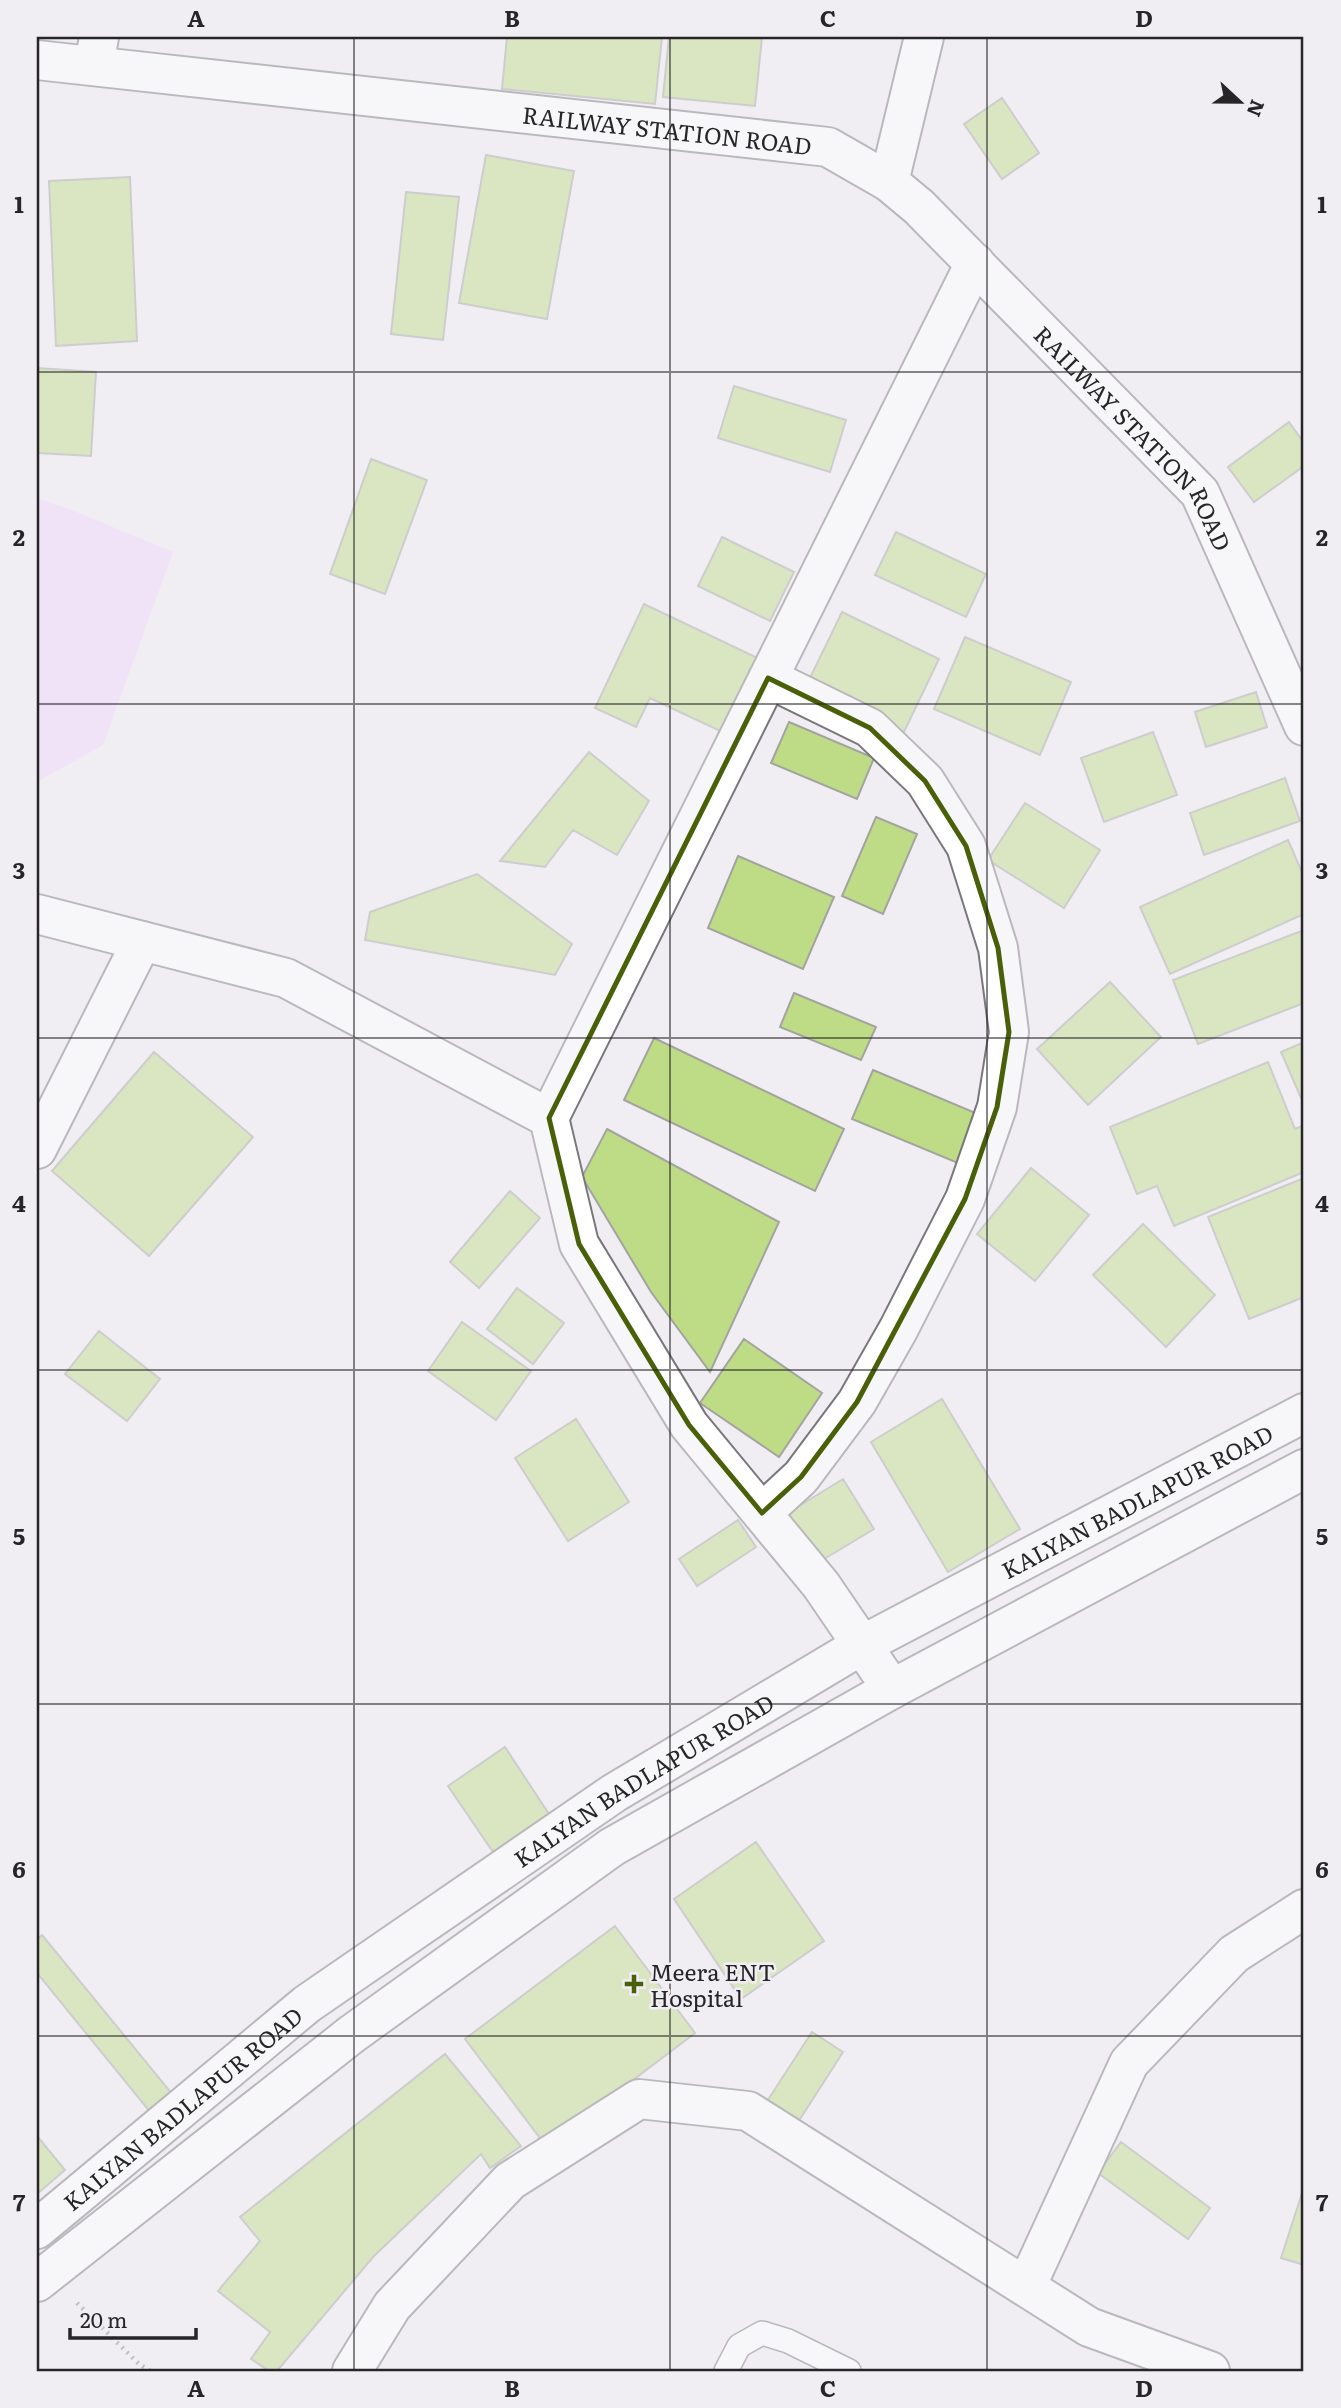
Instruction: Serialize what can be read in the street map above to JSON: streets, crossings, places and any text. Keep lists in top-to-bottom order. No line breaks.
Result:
{"streets":{"street":["RAILWAY STATION ROAD","KALYAN BADLAPUR ROAD"]},"places":{"health":["Meera ENT Hospital"]},"scale_bar":"20 m","north":"right","grid":{"columns":["A","B","C","D"],"rows":["1","2","3","4","5","6","7"]}}
